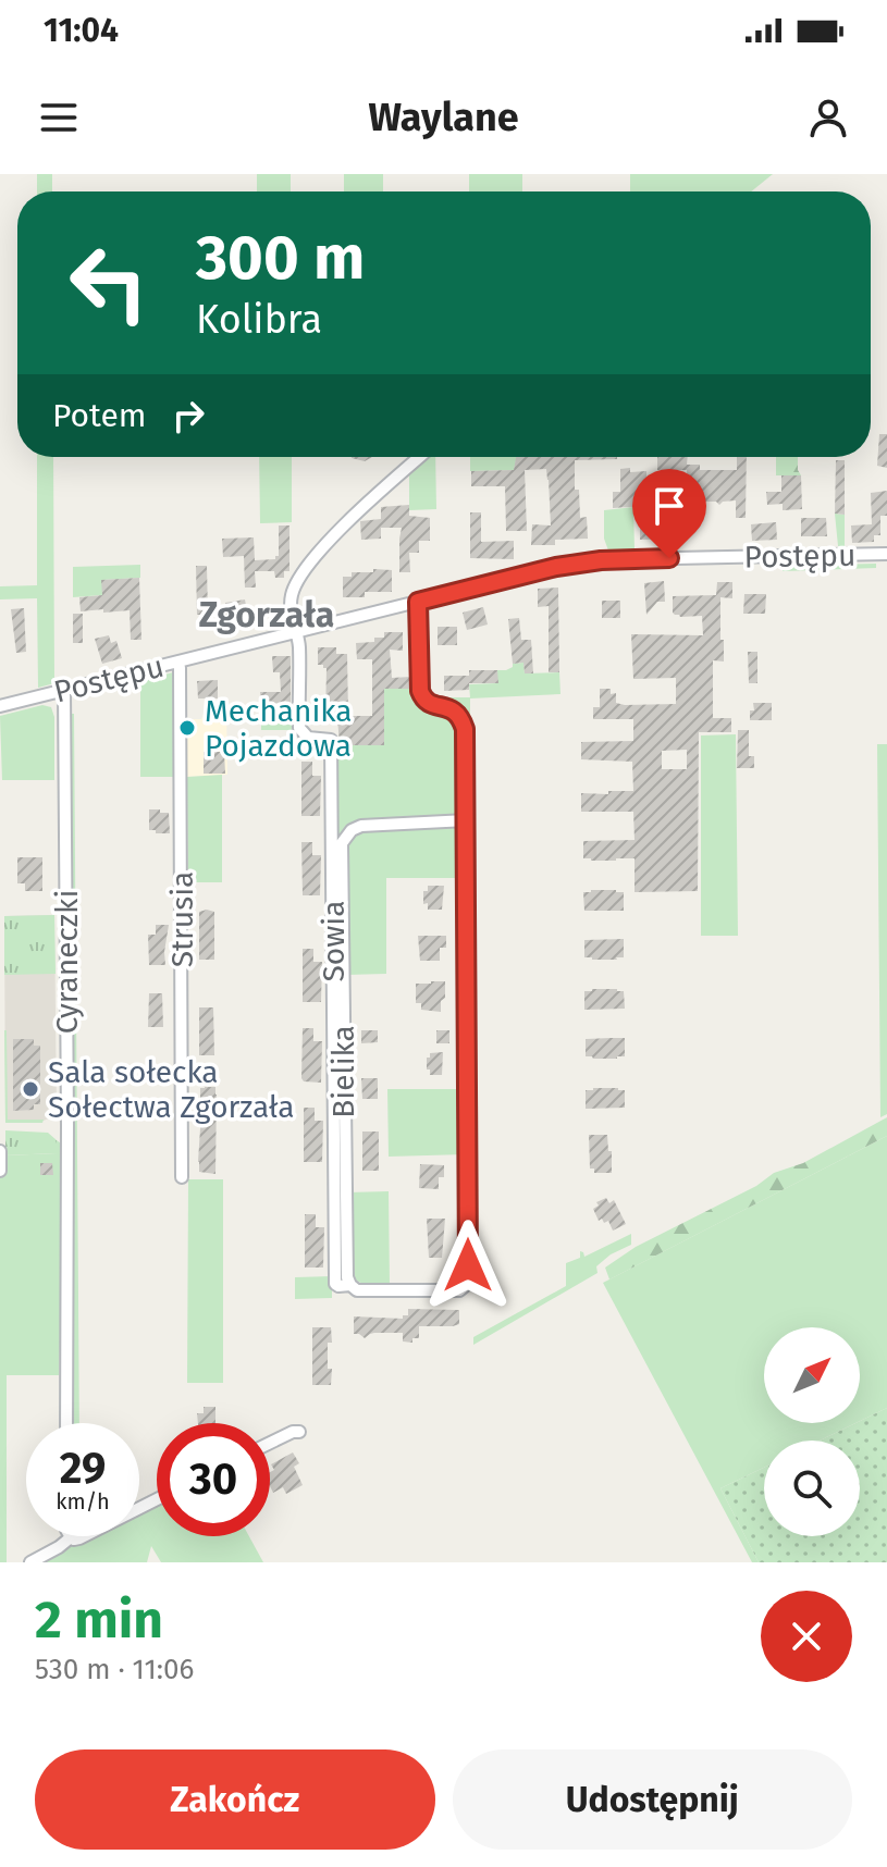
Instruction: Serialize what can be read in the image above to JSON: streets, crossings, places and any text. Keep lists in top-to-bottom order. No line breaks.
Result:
{"streets":{"street":["Postępu","Strusia","Sowia","Cyraneczki","Bielika"]},"crossings":[["Postępu","Strusia"],["Postępu","Sowia"],["Postępu","Cyraneczki"],["Sowia","Bielika"]],"districts":["Zgorzała"],"places":["Mechanika Pojazdowa","Sala sołecka Sołectwa Zgorzała"],"north":"top right","page":{"status":"11:04","header":"Waylane","turn":["300 m","Kolibra"],"then":"Potem","speed":"29 km/h","limit":"30","heading":["2 min","530 m · 11:06"],"buttons":["Zakończ","Udostępnij"]}}
